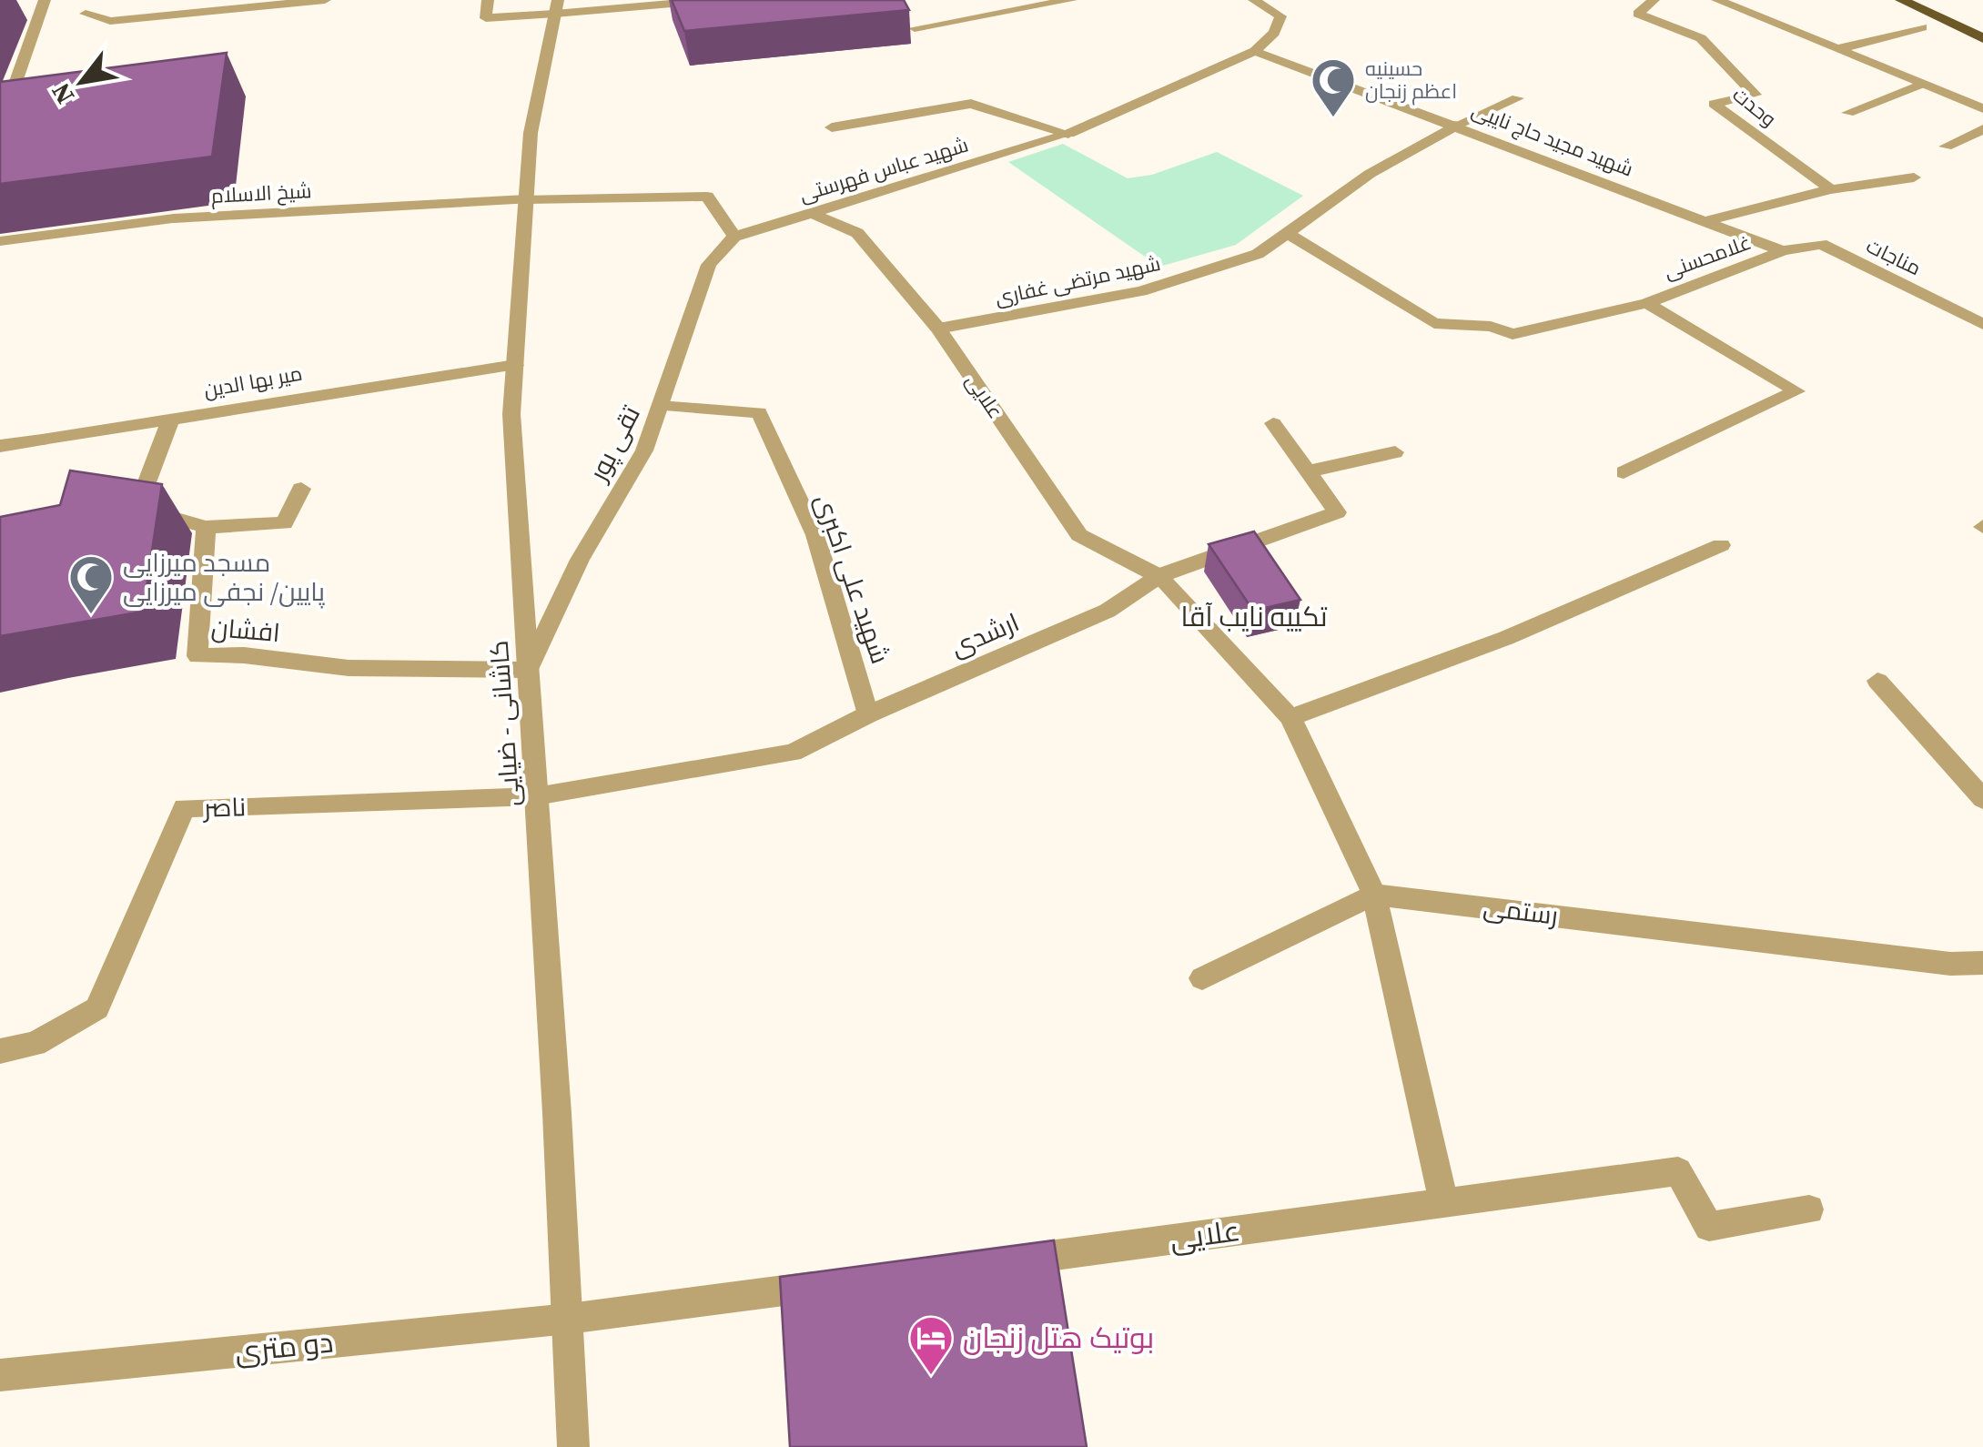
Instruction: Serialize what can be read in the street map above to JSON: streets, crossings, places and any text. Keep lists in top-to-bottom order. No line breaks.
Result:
{"streets":{"street":["وحدت","شهید مجید حاج نایبی","شهید عباس فهرستی","شیخ الاسلام","غلامحسنی","مناجات","شهید مرتضی غفاری","میر بها الدین","علایی","تقی پور","شهید علی اکبری","افشان","ارشدی","کاشانی - ضیایی","ناصر","رستمی","دو متری"]},"crossings":[["شهید مجید حاج نایبی","شهید عباس فهرستی"],["شهید مجید حاج نایبی","غلامحسنی"],["شهید مجید حاج نایبی","مناجات"],["شهید مجید حاج نایبی","شهید مرتضی غفاری"],["شهید عباس فهرستی","علایی"],["شهید عباس فهرستی","تقی پور"],["شیخ الاسلام","کاشانی - ضیایی"],["غلامحسنی","مناجات"],["غلامحسنی","شهید مرتضی غفاری"],["شهید مرتضی غفاری","علایی"],["میر بها الدین","کاشانی - ضیایی"],["علایی","ارشدی"],["علایی","رستمی"],["تقی پور","شهید علی اکبری"],["تقی پور","افشان"],["تقی پور","کاشانی - ضیایی"],["شهید علی اکبری","ارشدی"],["افشان","کاشانی - ضیایی"],["ارشدی","کاشانی - ضیایی"],["ارشدی","ناصر"],["کاشانی - ضیایی","ناصر"],["کاشانی - ضیایی","دو متری"]],"districts":["تکییه نایب آقا"],"places":{"mosque":["حسینیه اعظم زنجان","مسجد میرزایی پایین/ نجفی میرزایی"],"hotel":["بوتیک هتل زنجان"]},"north":"bottom left"}
